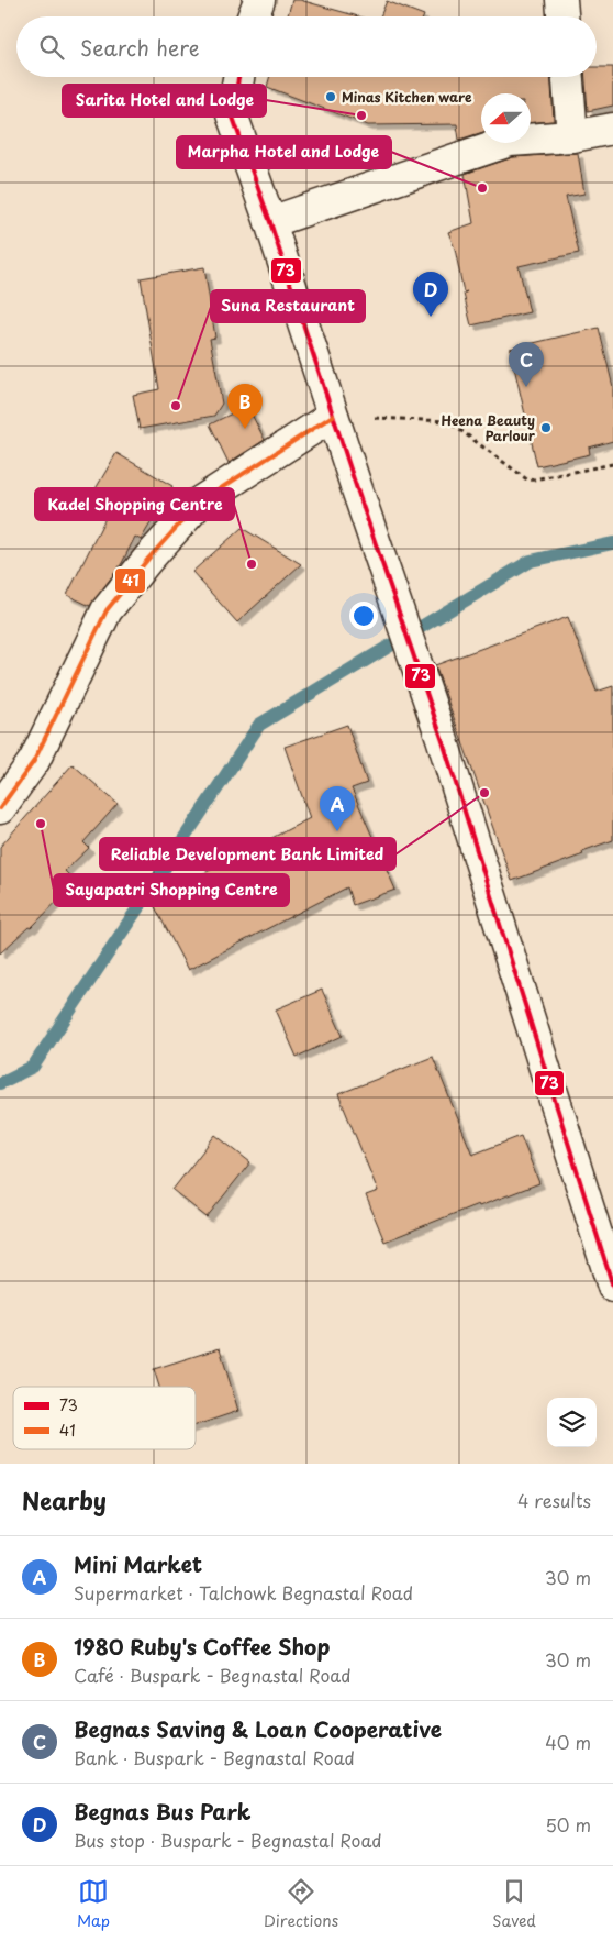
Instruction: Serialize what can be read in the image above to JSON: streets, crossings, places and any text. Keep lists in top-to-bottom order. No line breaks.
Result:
{"places":["Minas Kitchen ware","Sarita Hotel and Lodge","Marpha Hotel and Lodge","Suna Restaurant","Heena Beauty Parlour","Kadel Shopping Centre","Reliable Development Bank Limited","Sayapatri Shopping Centre"],"lines":["transit line 73","transit line 41"],"legend":["73","41"],"north":"left","page":{"search":"Search here","pins":["D","C","B","A"],"heading":["Nearby","4 results"],"list":[{"mark":"A","name":"Mini Market","note":"Supermarket · Talchowk Begnastal Road","value":"30 m"},{"mark":"B","name":"1980 Ruby's Coffee Shop","note":"Café · Buspark - Begnastal Road","value":"30 m"},{"mark":"C","name":"Begnas Saving & Loan Cooperative","note":"Bank · Buspark - Begnastal Road","value":"40 m"},{"mark":"D","name":"Begnas Bus Park","note":"Bus stop · Buspark - Begnastal Road","value":"50 m"}],"nav":["Map","Directions","Saved"]}}
